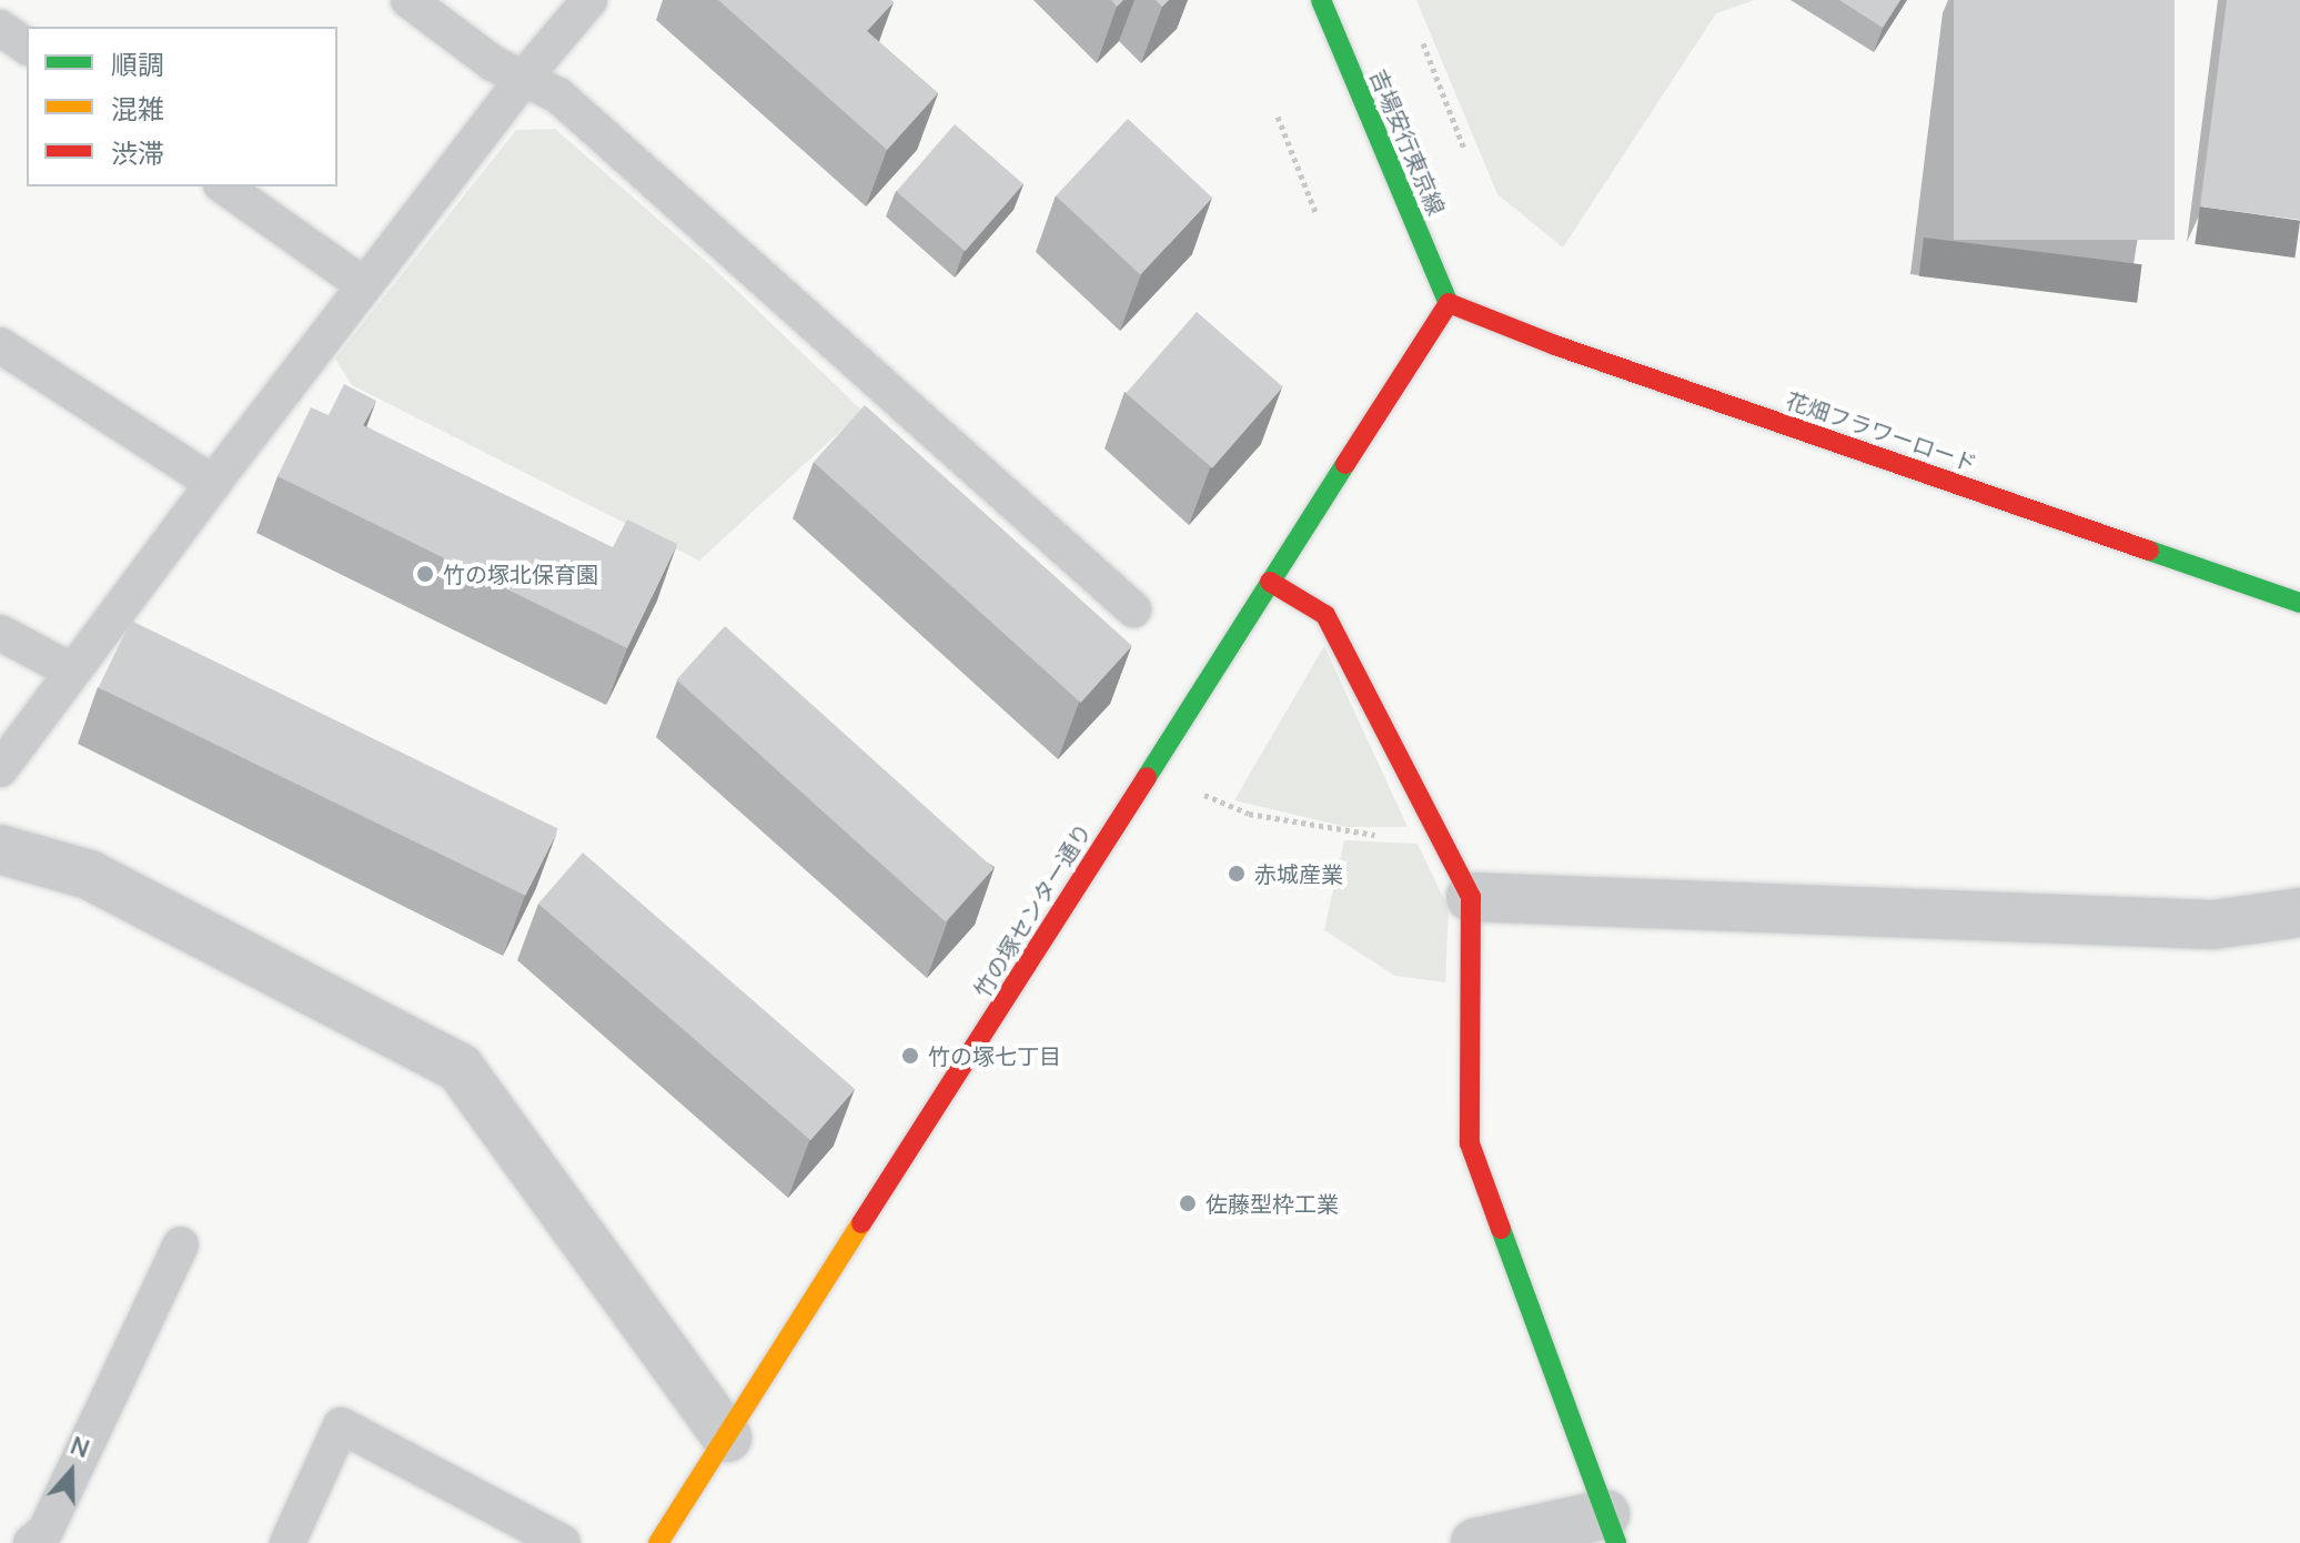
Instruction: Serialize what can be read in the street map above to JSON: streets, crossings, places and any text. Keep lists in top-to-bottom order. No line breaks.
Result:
{"streets":{"street":["吉場安行東京線","花畑フラワーロード","竹の塚センター通り"]},"crossings":[["吉場安行東京線","花畑フラワーロード"],["吉場安行東京線","竹の塚センター通り"],["花畑フラワーロード","竹の塚センター通り"]],"places":["竹の塚北保育園","赤城産業","竹の塚七丁目","佐藤型枠工業"],"legend":["順調","混雑","渋滞"],"north":"top"}
